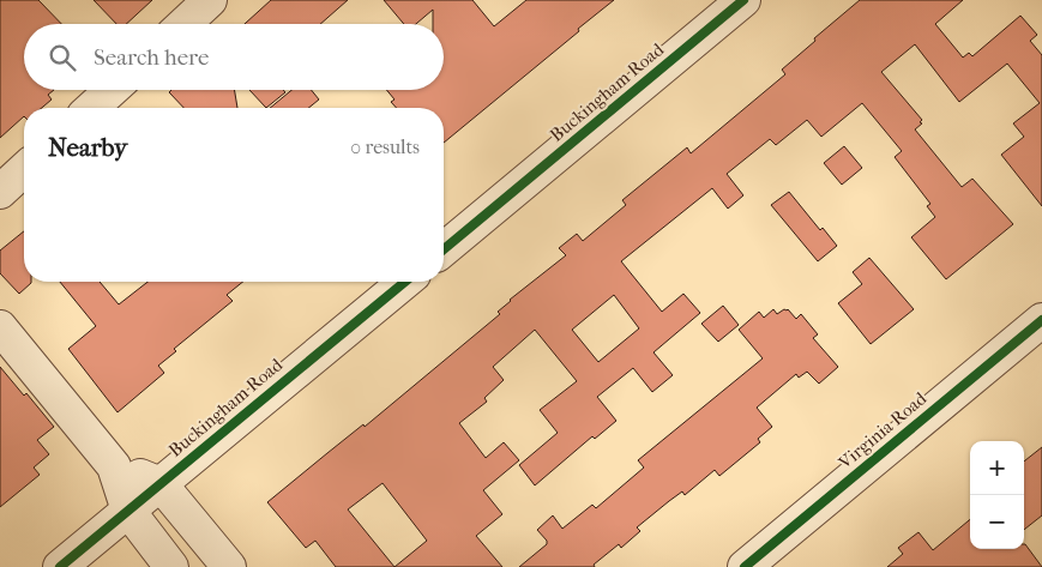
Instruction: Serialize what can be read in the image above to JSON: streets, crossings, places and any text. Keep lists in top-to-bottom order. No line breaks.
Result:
{"streets":{"street":["Buckingham Road","Virginia Road"]},"page":{"search":"Search here","heading":["Nearby","0 results"],"map_buttons":["+","−"]}}
